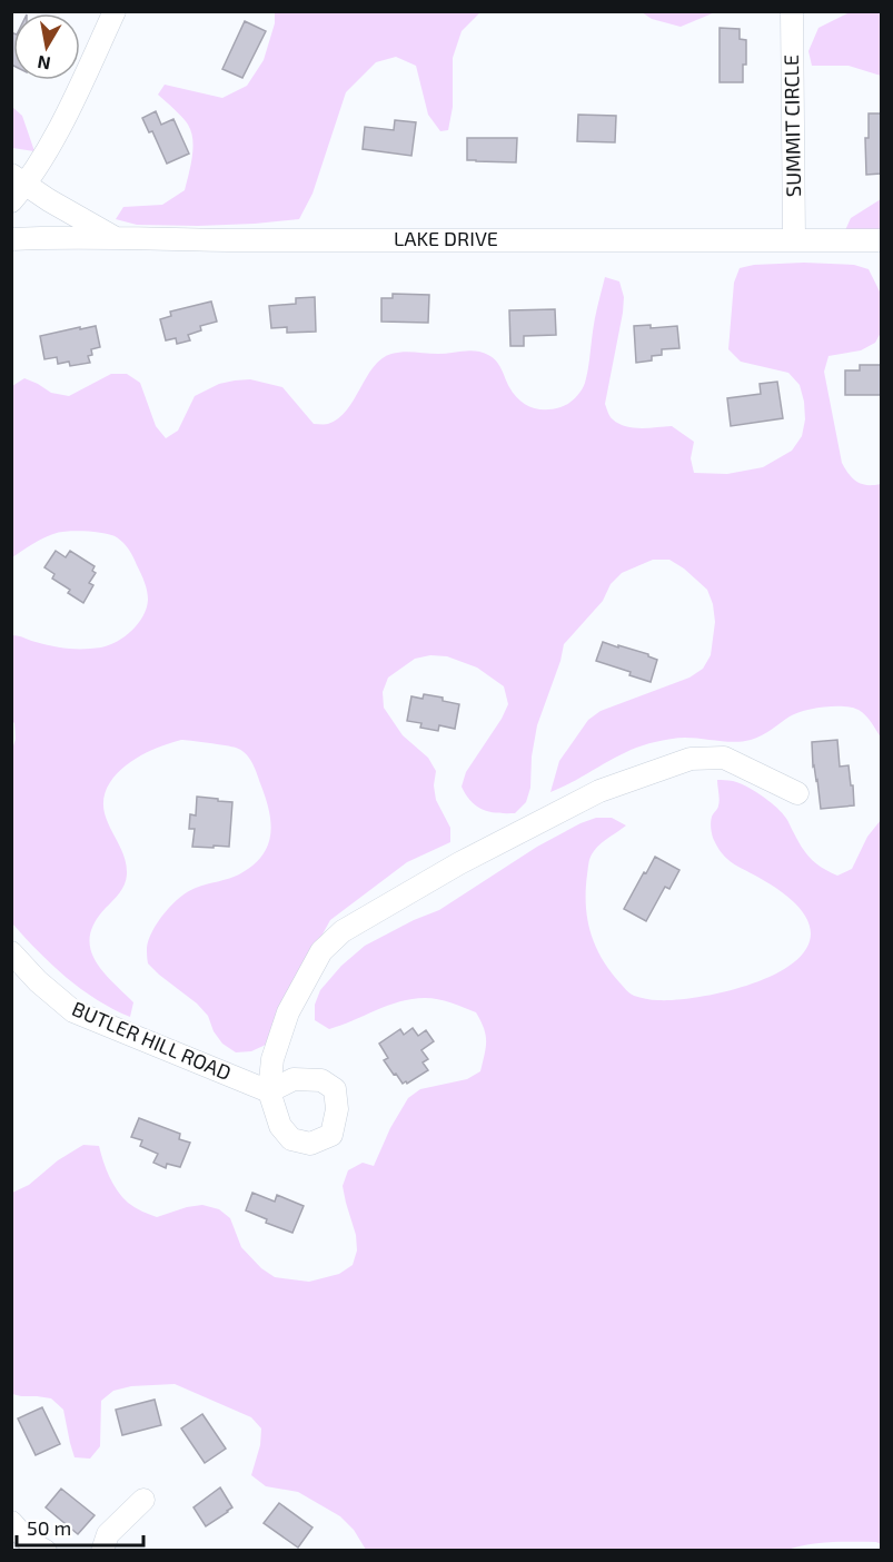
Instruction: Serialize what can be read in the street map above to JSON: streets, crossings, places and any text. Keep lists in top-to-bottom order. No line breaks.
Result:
{"streets":{"street":["SUMMIT CIRCLE","LAKE DRIVE","BUTLER HILL ROAD"]},"crossings":[["SUMMIT CIRCLE","LAKE DRIVE"]],"scale_bar":"50 m","north":"bottom"}
